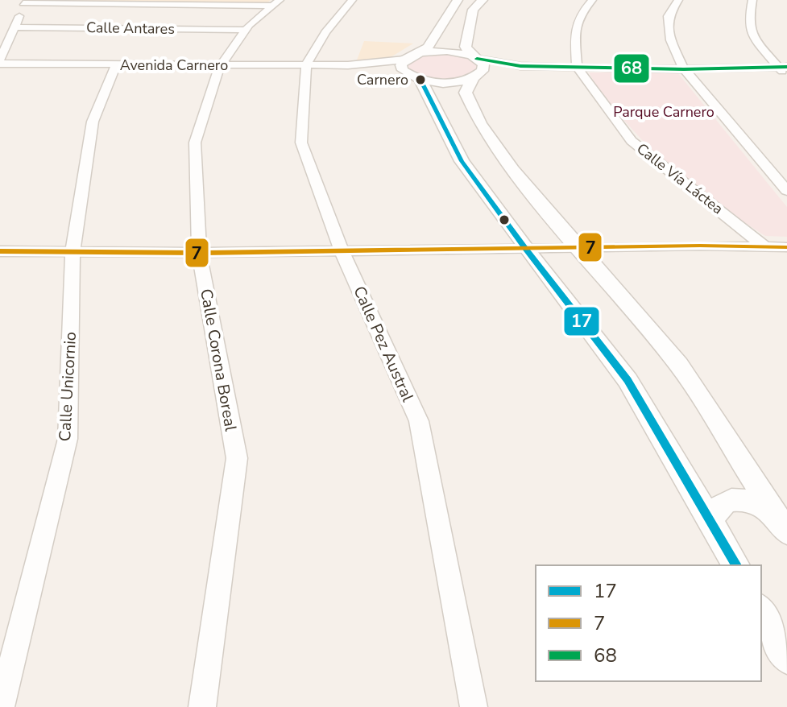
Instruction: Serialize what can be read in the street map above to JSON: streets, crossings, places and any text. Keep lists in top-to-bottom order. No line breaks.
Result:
{"streets":{"street":["Calle Antares","Avenida Carnero","Calle Vía Láctea","Calle Pez Austral","Calle Corona Boreal","Calle Unicornio"]},"crossings":[["Calle Antares","Calle Corona Boreal"],["Avenida Carnero","Calle Pez Austral"],["Avenida Carnero","Calle Corona Boreal"],["Avenida Carnero","Calle Unicornio"]],"parks":["Parque Carnero"],"places":["Carnero"],"lines":["transit line 68","transit line 17","transit line 7"],"legend":["17","7","68"]}
